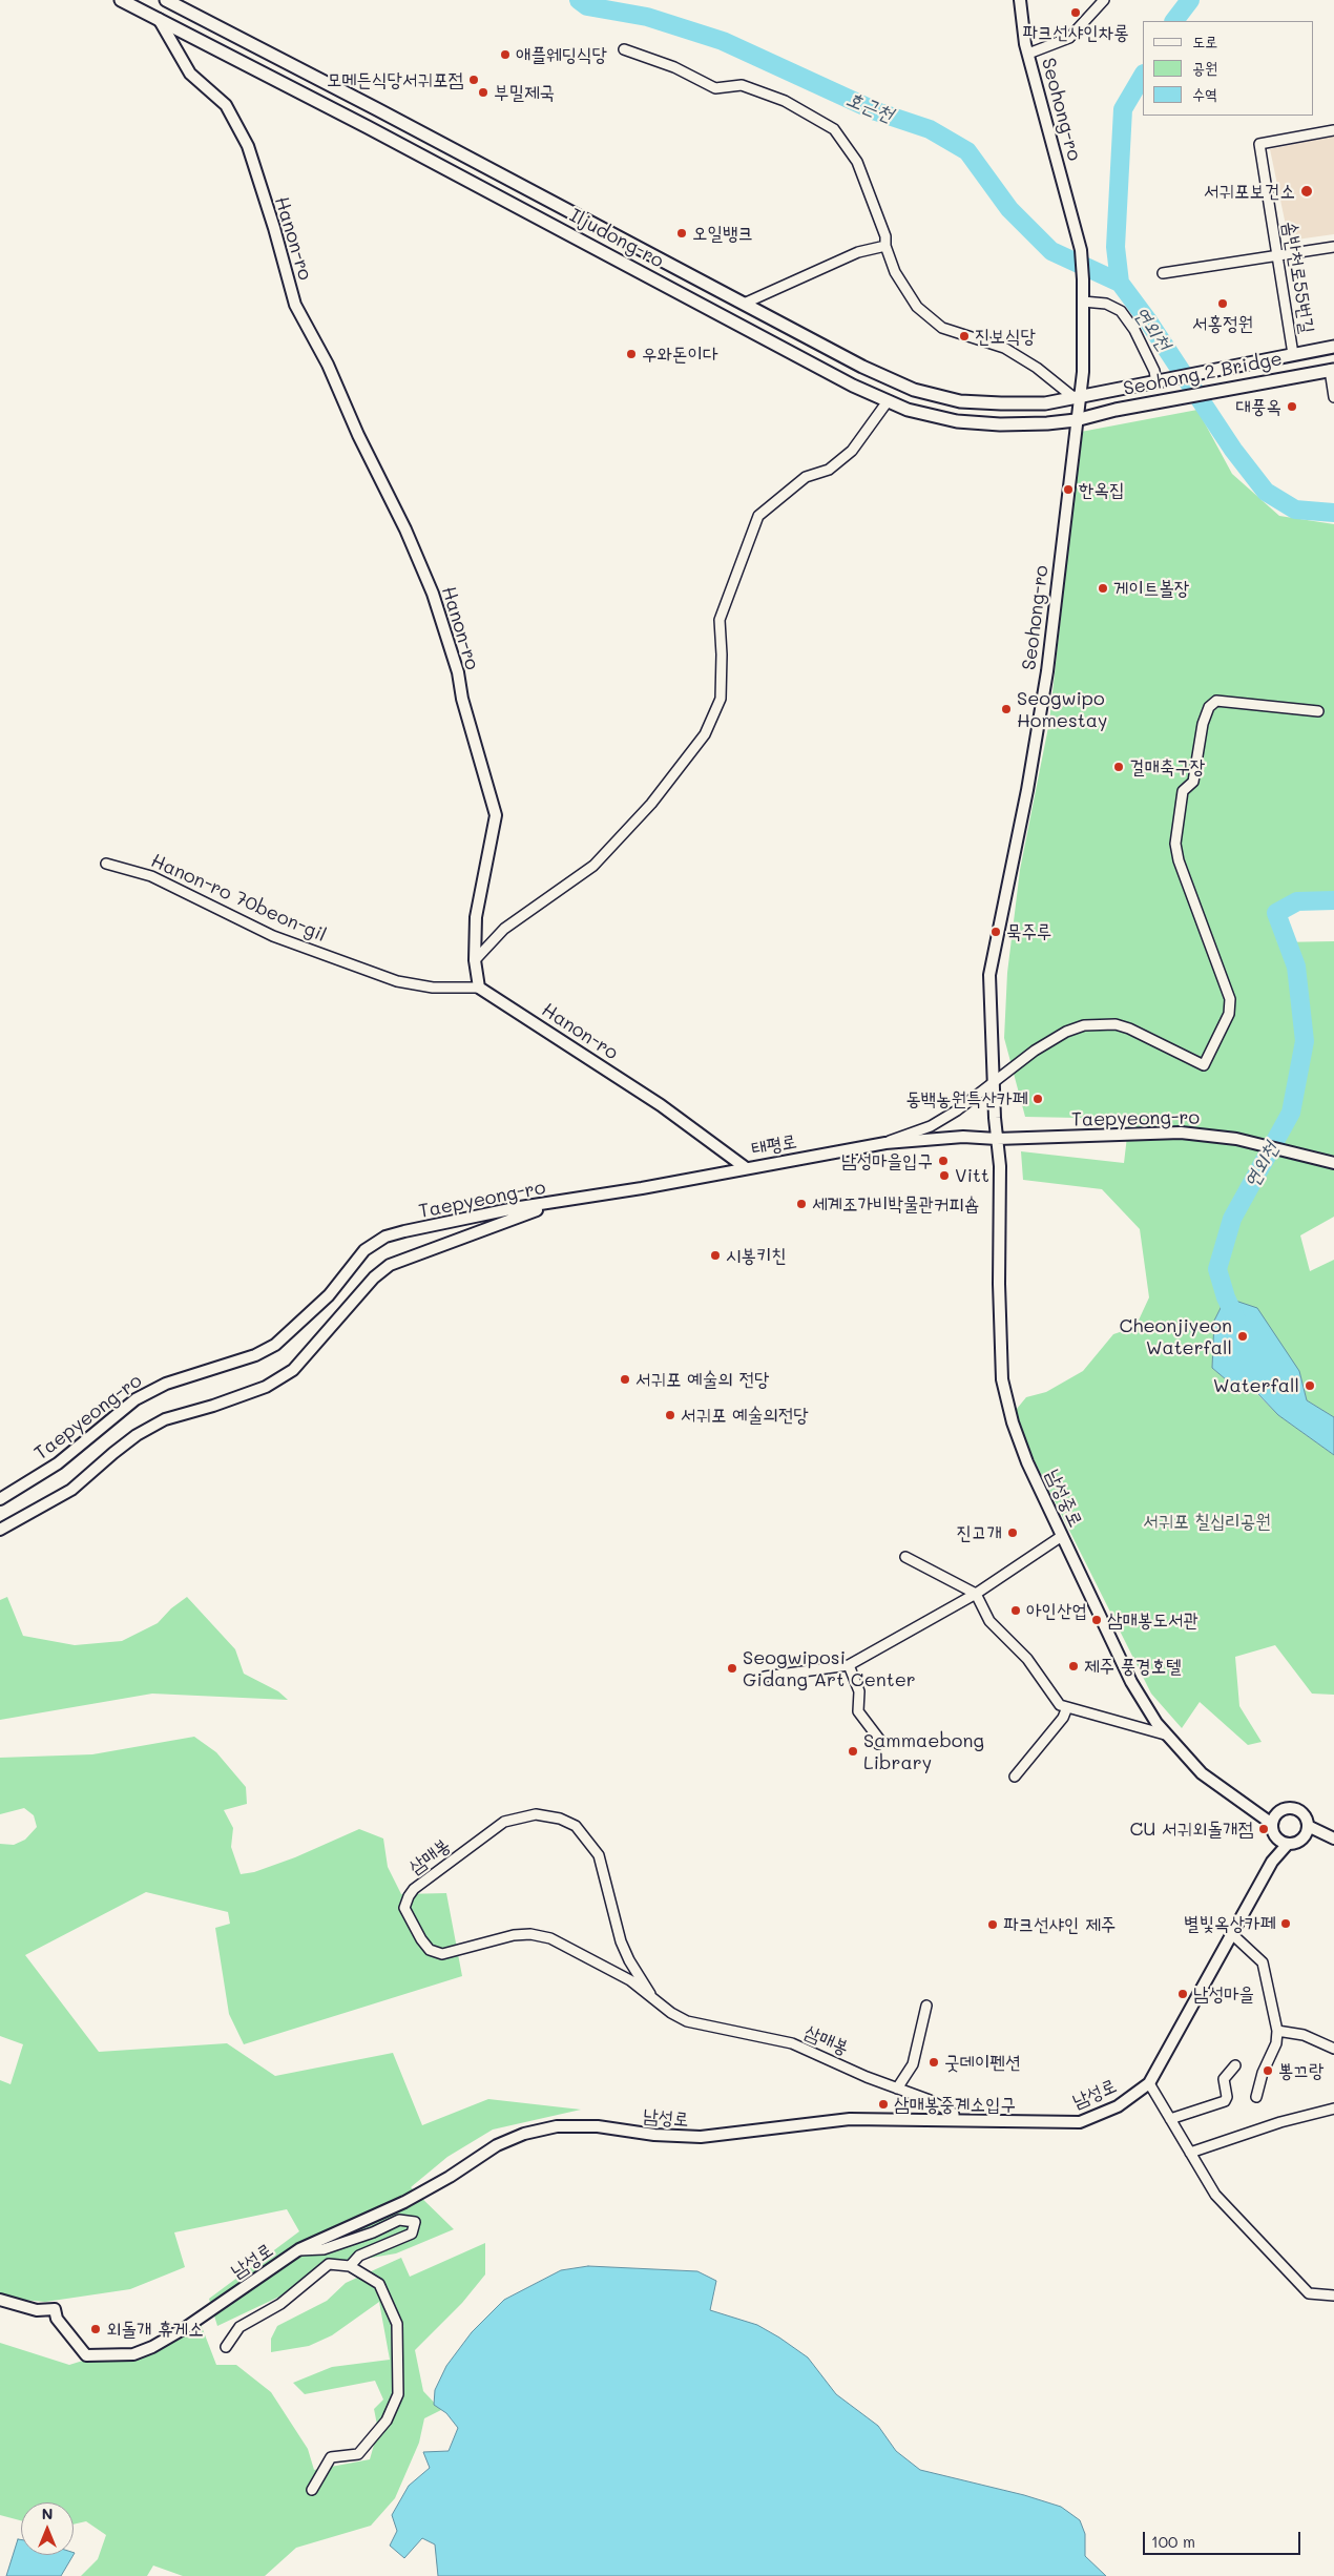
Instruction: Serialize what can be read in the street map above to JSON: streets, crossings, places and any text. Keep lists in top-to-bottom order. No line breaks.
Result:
{"streets":{"main road":["Iljudong-ro","Seohong 2 Bridge"],"street":["Seohong-ro","Hanon-ro","솜반천로55번길","Hanon-ro 70beon-gil","Taepyeong-ro","태평로","남성중로","삼매봉","남성로"]},"crossings":[["Seohong-ro","Iljudong-ro"],["Seohong-ro","Taepyeong-ro"],["Seohong-ro","태평로"],["Seohong-ro","남성중로"],["Hanon-ro","Iljudong-ro"],["Hanon-ro","Hanon-ro 70beon-gil"],["Hanon-ro","태평로"],["Iljudong-ro","Seohong 2 Bridge"],["솜반천로55번길","Seohong 2 Bridge"],["Taepyeong-ro","태평로"],["Taepyeong-ro","남성중로"],["태평로","남성중로"],["남성중로","남성로"],["삼매봉","남성로"]],"water":["호근천","연외천"],"parks":["서귀포 칠십리공원"],"places":["파크선샤인차롱","애플웨딩식당","모메든식당서귀포점","부밀제국","서귀포보건소","오일뱅크","서홍정원","진보식당","우와돈이다","대풍옥","한옥집","게이트볼장","Seogwipo Homestay","걸매축구장","묵주루","동백농원특산카페","남성마을입구","Vitt","세계조가비박물관커피숍","시봉키친","Cheonjiyeon Waterfall","서귀포 예술의 전당","Waterfall","서귀포 예술의전당","진고개","아인산업","삼매봉도서관","제주 풍경호텔","Seogwiposi Gidang Art Center","Sammaebong Library","CU 서귀외돌개점","별빛옥상카페","파크선샤인 제주","남성마을","굿데이펜션","뽕끄랑","삼매봉중계소입구","외돌개 휴게소"],"legend":["도로","공원","수역"],"scale_bar":"100 m","north":"top"}
